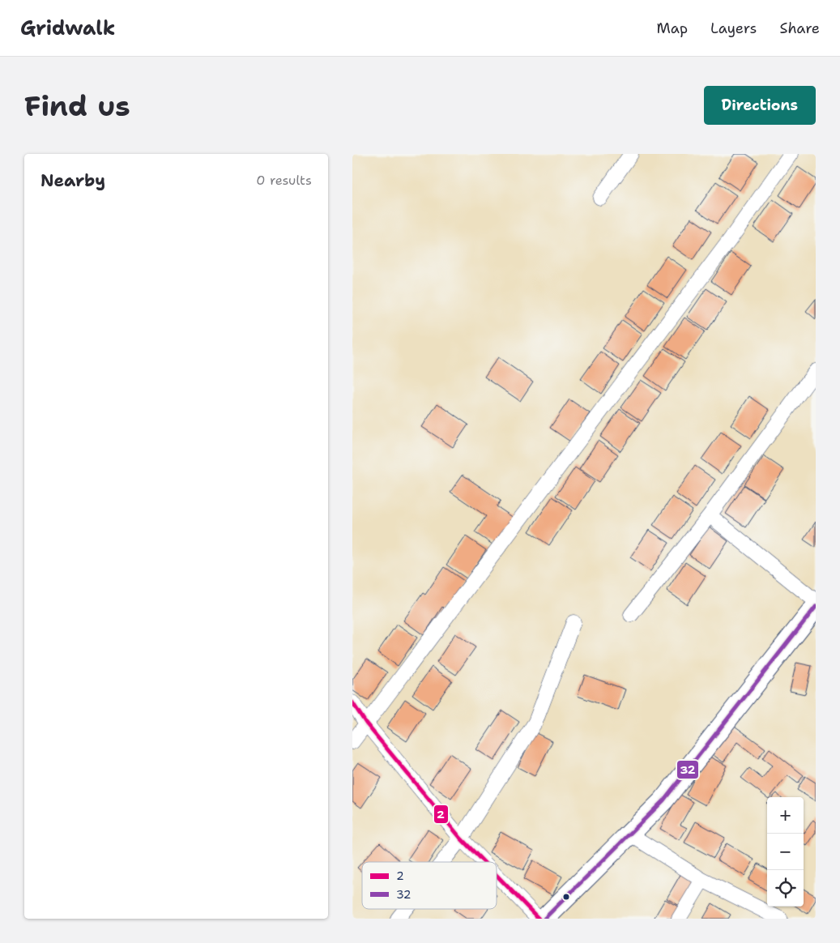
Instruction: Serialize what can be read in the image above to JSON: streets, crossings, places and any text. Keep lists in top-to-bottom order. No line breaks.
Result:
{"lines":["transit line 32","transit line 2"],"legend":["2","32"],"page":{"header":"Gridwalk","nav":["Map","Layers","Share"],"buttons":"Directions","title":"Find us","heading":["Nearby","0 results"],"map_buttons":["+","−"]}}
